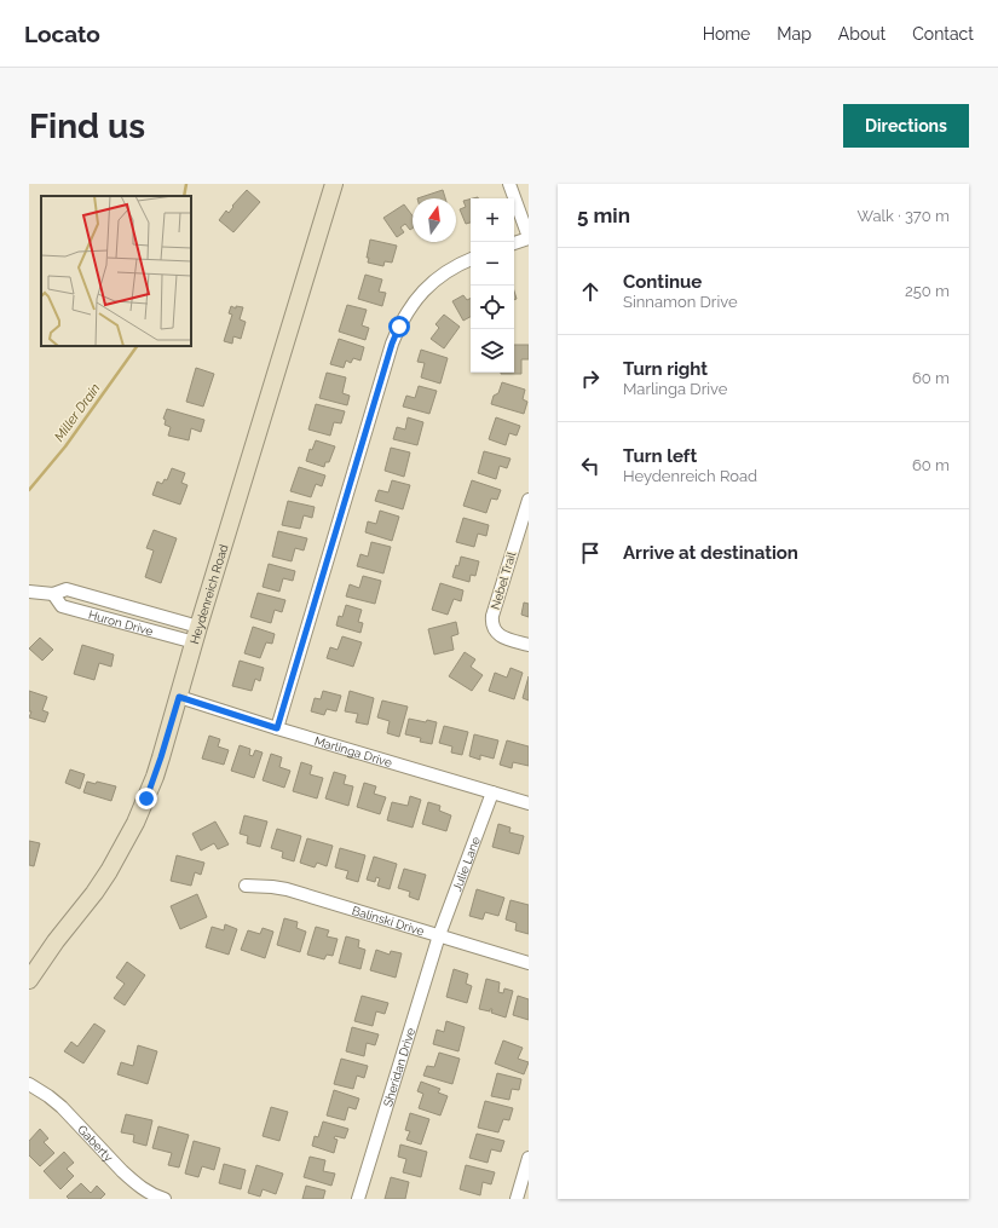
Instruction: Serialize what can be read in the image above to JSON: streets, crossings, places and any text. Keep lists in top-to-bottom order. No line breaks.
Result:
{"streets":{"street":["Nebel Trail","Heydenreich Road","Huron Drive","Marlinga Drive","Julie Lane","Balinski Drive","Sheridan Drive","Gaberty"]},"crossings":[["Heydenreich Road","Huron Drive"],["Heydenreich Road","Marlinga Drive"],["Marlinga Drive","Julie Lane"],["Julie Lane","Balinski Drive"],["Julie Lane","Sheridan Drive"],["Balinski Drive","Sheridan Drive"]],"water":["Miller Drain"],"north":"top","page":{"header":"Locato","nav":["Home","Map","About","Contact"],"buttons":"Directions","title":"Find us","heading":["5 min","Walk · 370 m"],"map_buttons":["+","−"],"list":[["Continue","Sinnamon Drive","250 m"],["Turn right","Marlinga Drive","60 m"],["Turn left","Heydenreich Road","60 m"],"Arrive at destination"]}}
